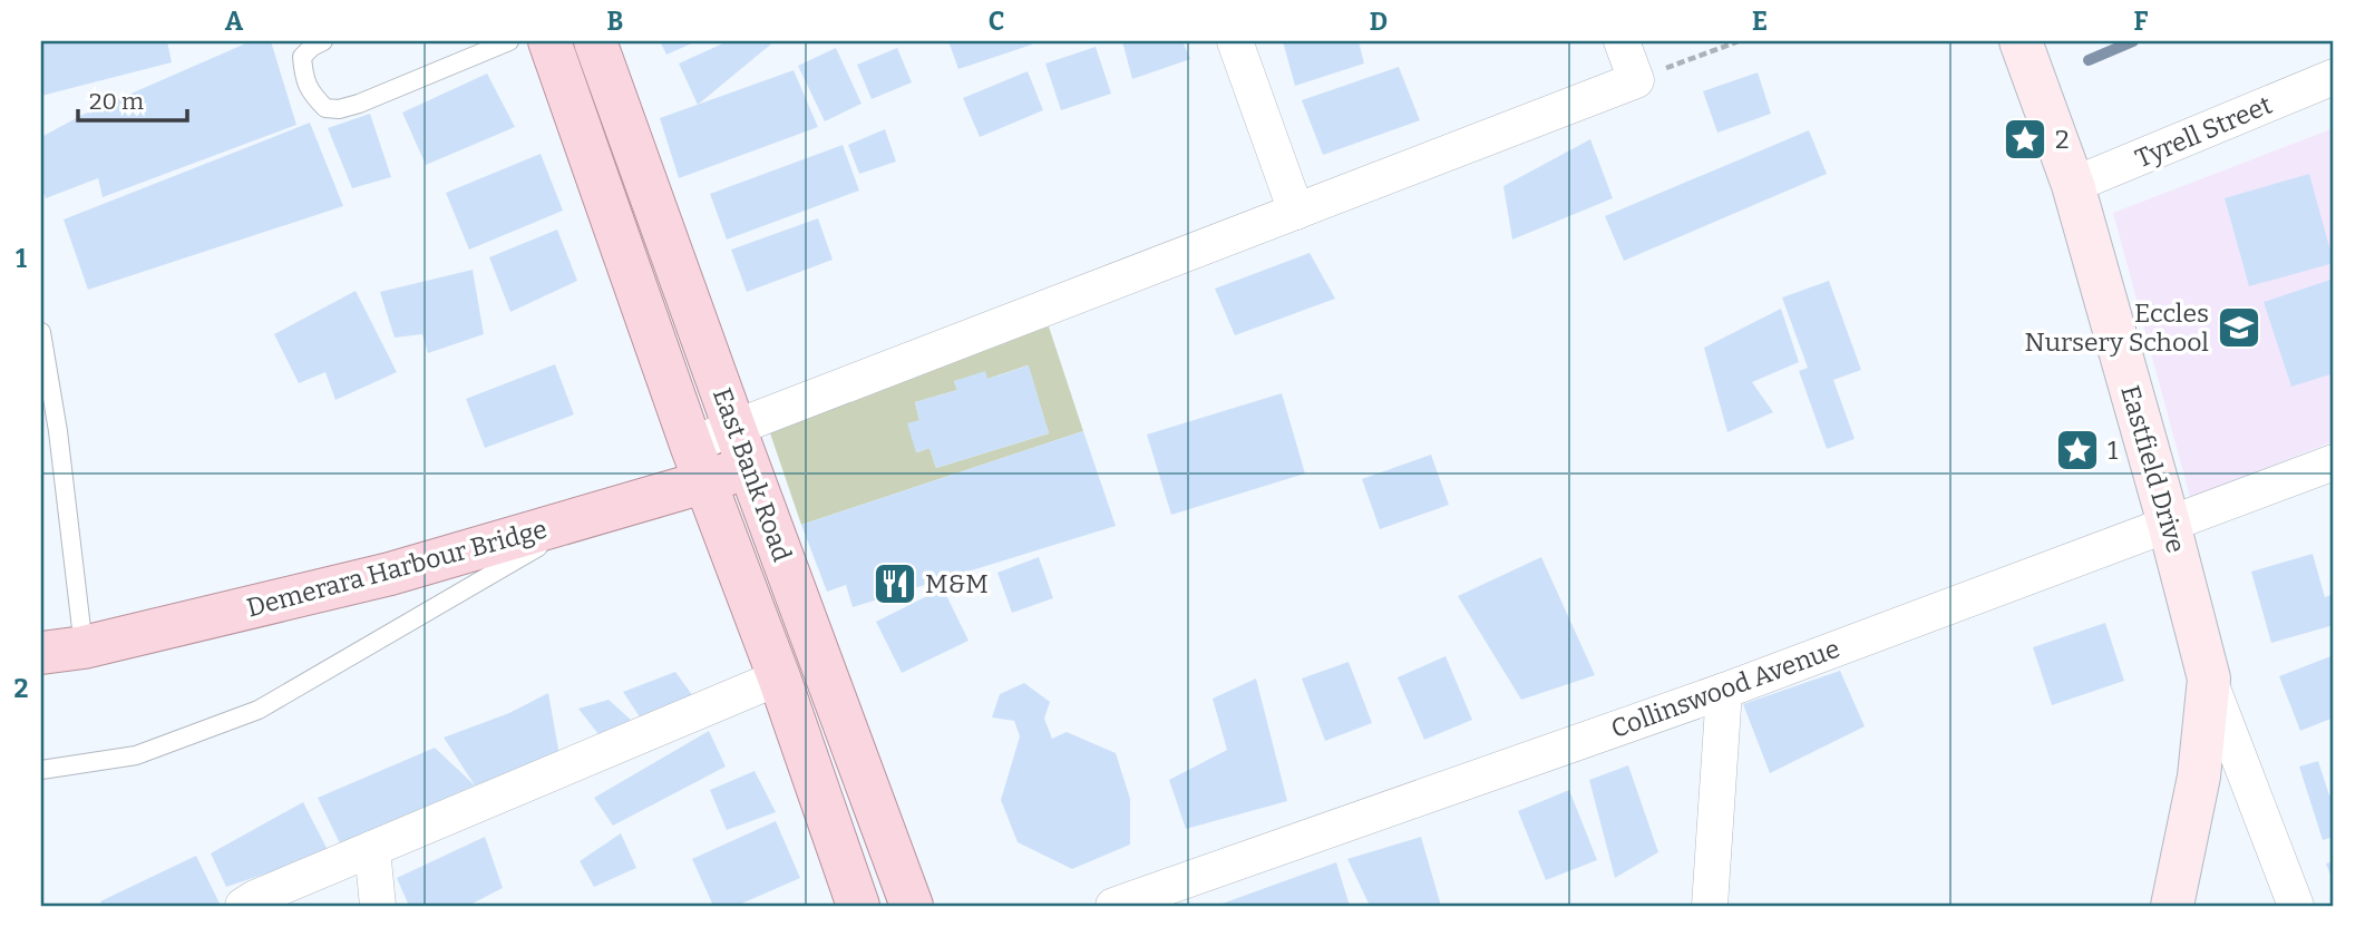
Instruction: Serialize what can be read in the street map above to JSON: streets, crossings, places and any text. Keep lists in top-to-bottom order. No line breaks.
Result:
{"streets":{"main road":["East Bank Road","Demerara Harbour Bridge"],"street":["Tyrell Street","Eastfield Drive","Collinswood Avenue"]},"crossings":[["Tyrell Street","Eastfield Drive"],["Eastfield Drive","Collinswood Avenue"],["East Bank Road","Demerara Harbour Bridge"]],"places":{"place":["2","1"],"school or university":["Eccles Nursery School"],"restaurant":["M&M"]},"scale_bar":"20 m","grid":{"columns":["A","B","C","D","E","F"],"rows":["1","2"]}}
